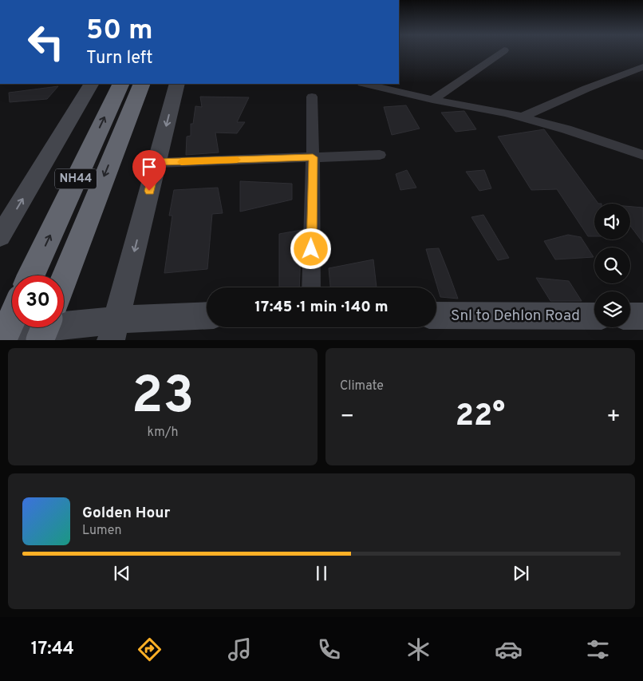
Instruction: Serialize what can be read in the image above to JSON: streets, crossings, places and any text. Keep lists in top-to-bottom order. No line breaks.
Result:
{"streets":{"highway":["NH44"],"street":["Snl to Dehlon Road"]},"page":{"turn":["50 m","Turn left"],"limit":"30","trip":"17:45 · 1 min · 140 m","tile":[["23","km/h"],"Climate"],"heat":["−","22°","+"],"song":["Golden Hour","Lumen"],"tabs":"17:44"}}
